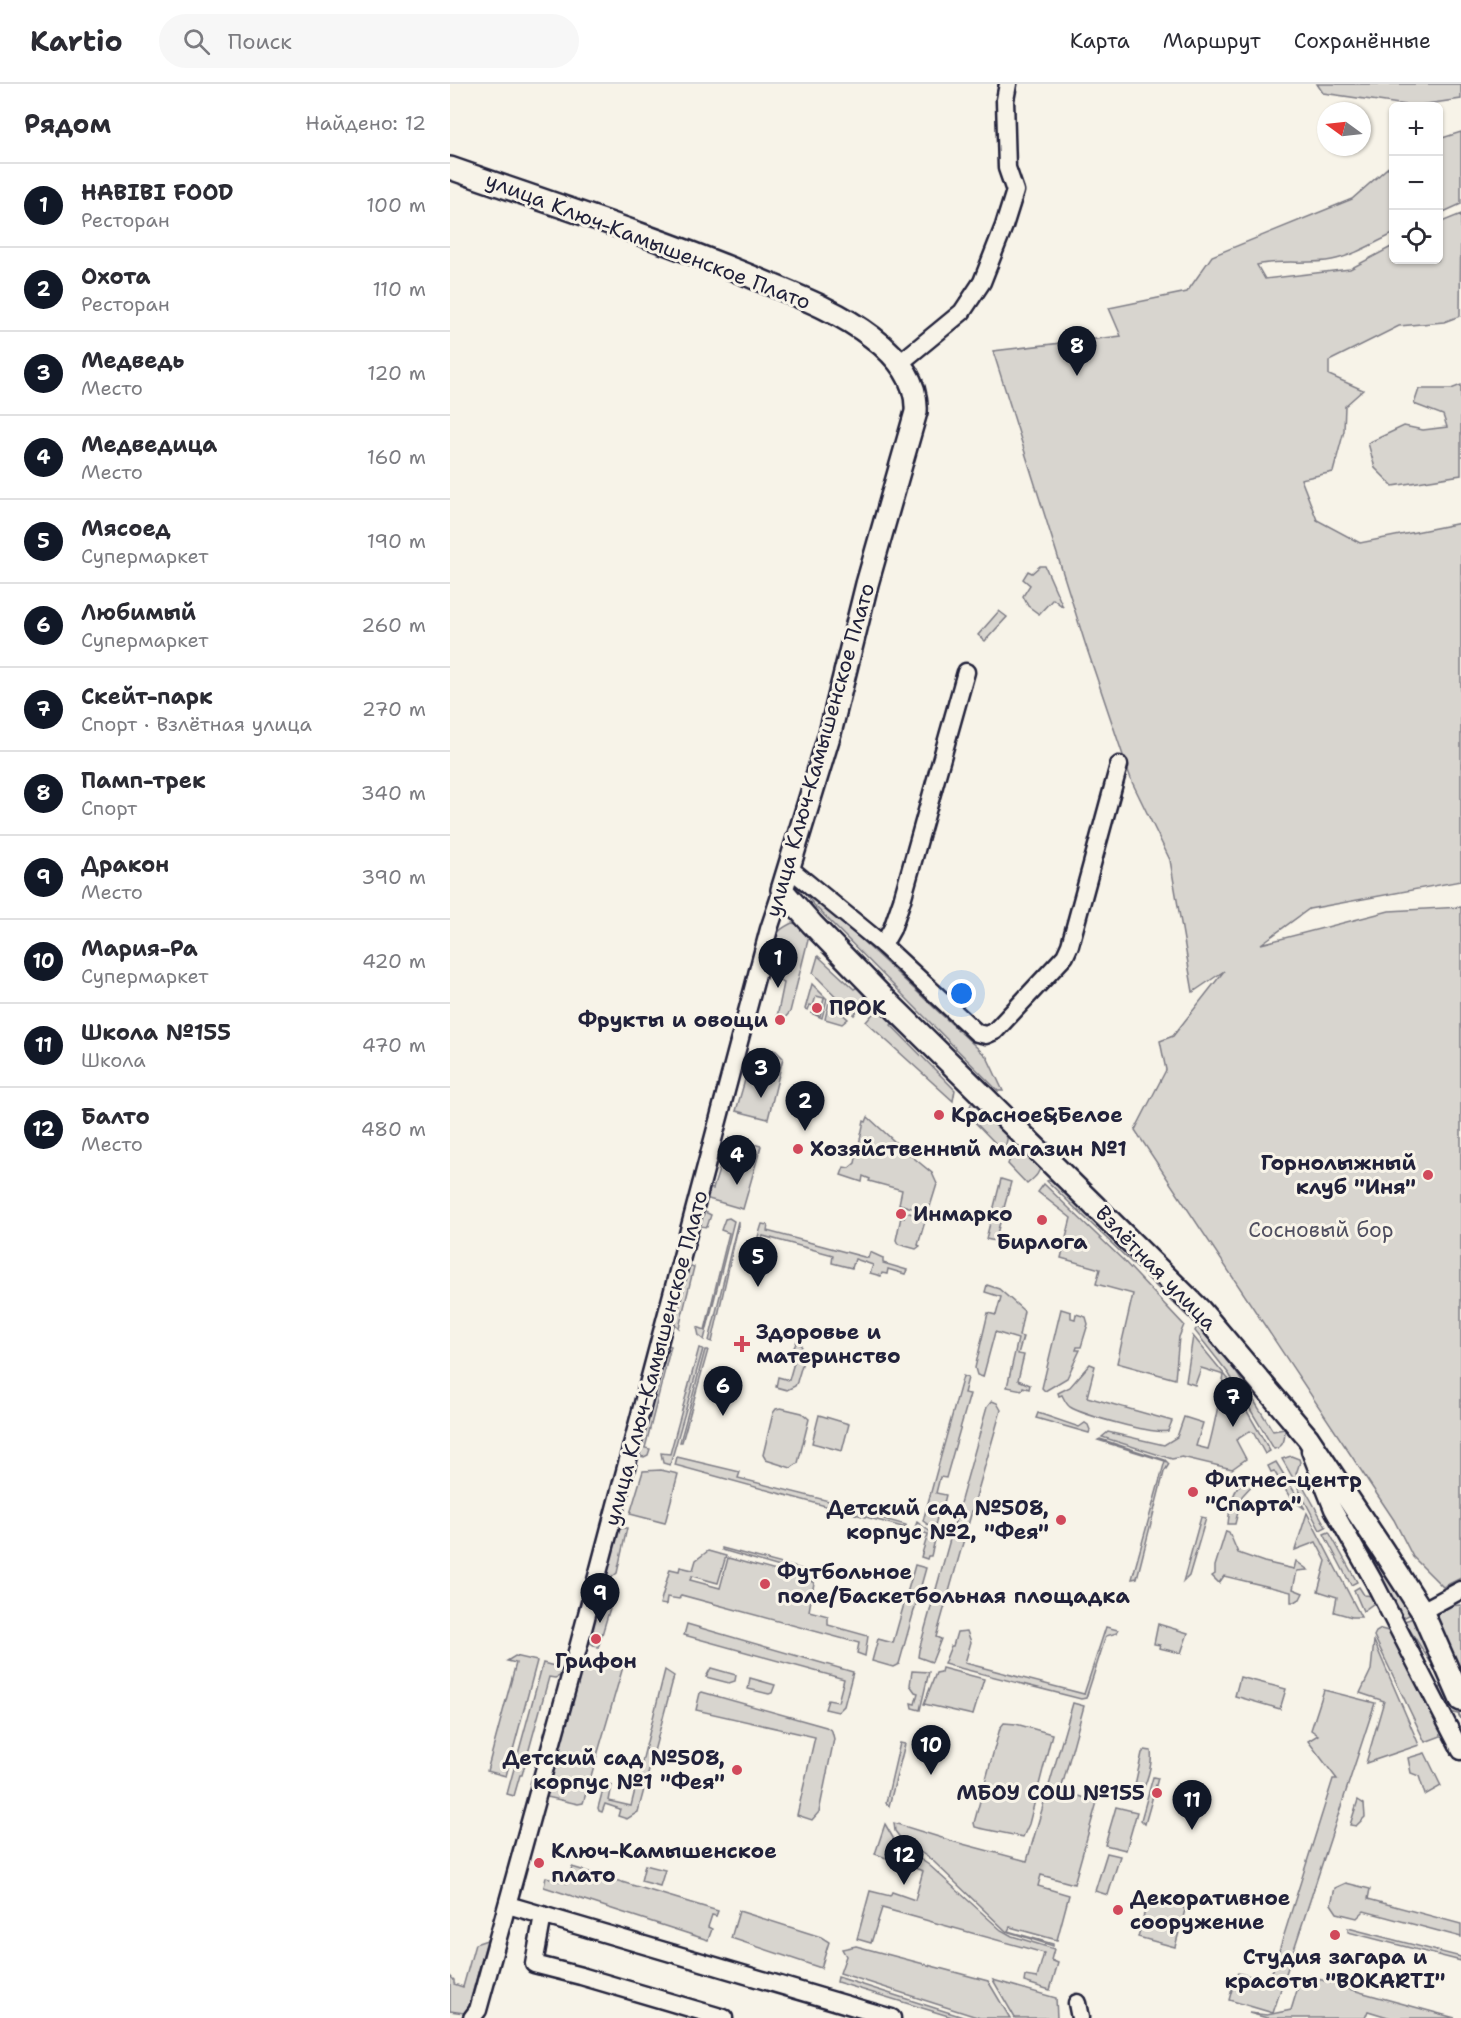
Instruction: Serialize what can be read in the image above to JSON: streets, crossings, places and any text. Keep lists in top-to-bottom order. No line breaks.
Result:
{"streets":{"main road":["улица Ключ-Камышенское Плато","Взлётная улица"]},"crossings":[["улица Ключ-Камышенское Плато","Взлётная улица"]],"parks":["Сосновый бор"],"places":{"other":["ПРОК","Фрукты и овощи","Красное&Белое","Хозяйственный магазин №1","Горнолыжный клуб \"Иня\"","Инмарко","Бирлога","Фитнес-центр \"Спарта\"","Детский сад №508, корпус №2, \"Фея\"","Футбольное поле/Баскетбольная площадка","Грифон","Детский сад №508, корпус №1 \"Фея\"","МБОУ СОШ №155","Ключ-Камышенское плато","Декоративное сооружение","Студия загара и красоты \"BOKARTI\""],"health":["Здоровье и материнство"]},"north":"left","page":{"header":"Kartio","search":"Поиск","nav":["Карта","Маршрут","Сохранённые"],"heading":["Рядом","Найдено: 12"],"map_buttons":["+","−"],"list":[{"mark":"1","name":"HABIBI FOOD","note":"Ресторан","value":"100 m"},{"mark":"2","name":"Охота","note":"Ресторан","value":"110 m"},{"mark":"3","name":"Медведь","note":"Место","value":"120 m"},{"mark":"4","name":"Медведица","note":"Место","value":"160 m"},{"mark":"5","name":"Мясоед","note":"Супермаркет","value":"190 m"},{"mark":"6","name":"Любимый","note":"Супермаркет","value":"260 m"},{"mark":"7","name":"Скейт-парк","note":"Спорт · Взлётная улица","value":"270 m"},{"mark":"8","name":"Памп-трек","note":"Спорт","value":"340 m"},{"mark":"9","name":"Дракон","note":"Место","value":"390 m"},{"mark":"10","name":"Мария-Ра","note":"Супермаркет","value":"420 m"},{"mark":"11","name":"Школа №155","note":"Школа","value":"470 m"},{"mark":"12","name":"Балто","note":"Место","value":"480 m"}],"pins":["8","1","3","2","4","5","6","7","9","10","11","12"]}}
